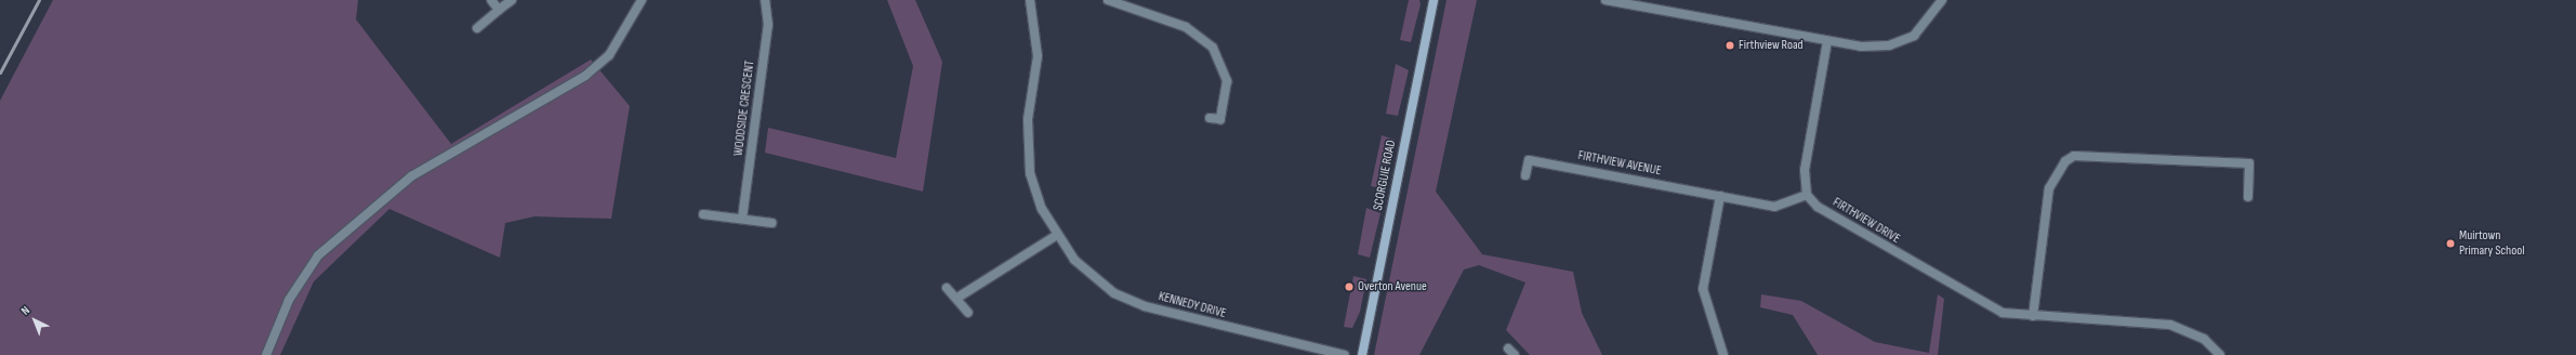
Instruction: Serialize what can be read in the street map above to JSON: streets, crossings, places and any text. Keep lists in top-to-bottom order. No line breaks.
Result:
{"streets":{"street":["WOODSIDE CRESCENT","FIRTHVIEW AVENUE","SCORGUIE ROAD","FIRTHVIEW DRIVE","KENNEDY DRIVE"]},"crossings":[["FIRTHVIEW AVENUE","FIRTHVIEW DRIVE"]],"places":["Firthview Road","Muirtown Primary School","Overton Avenue"],"north":"top left"}
